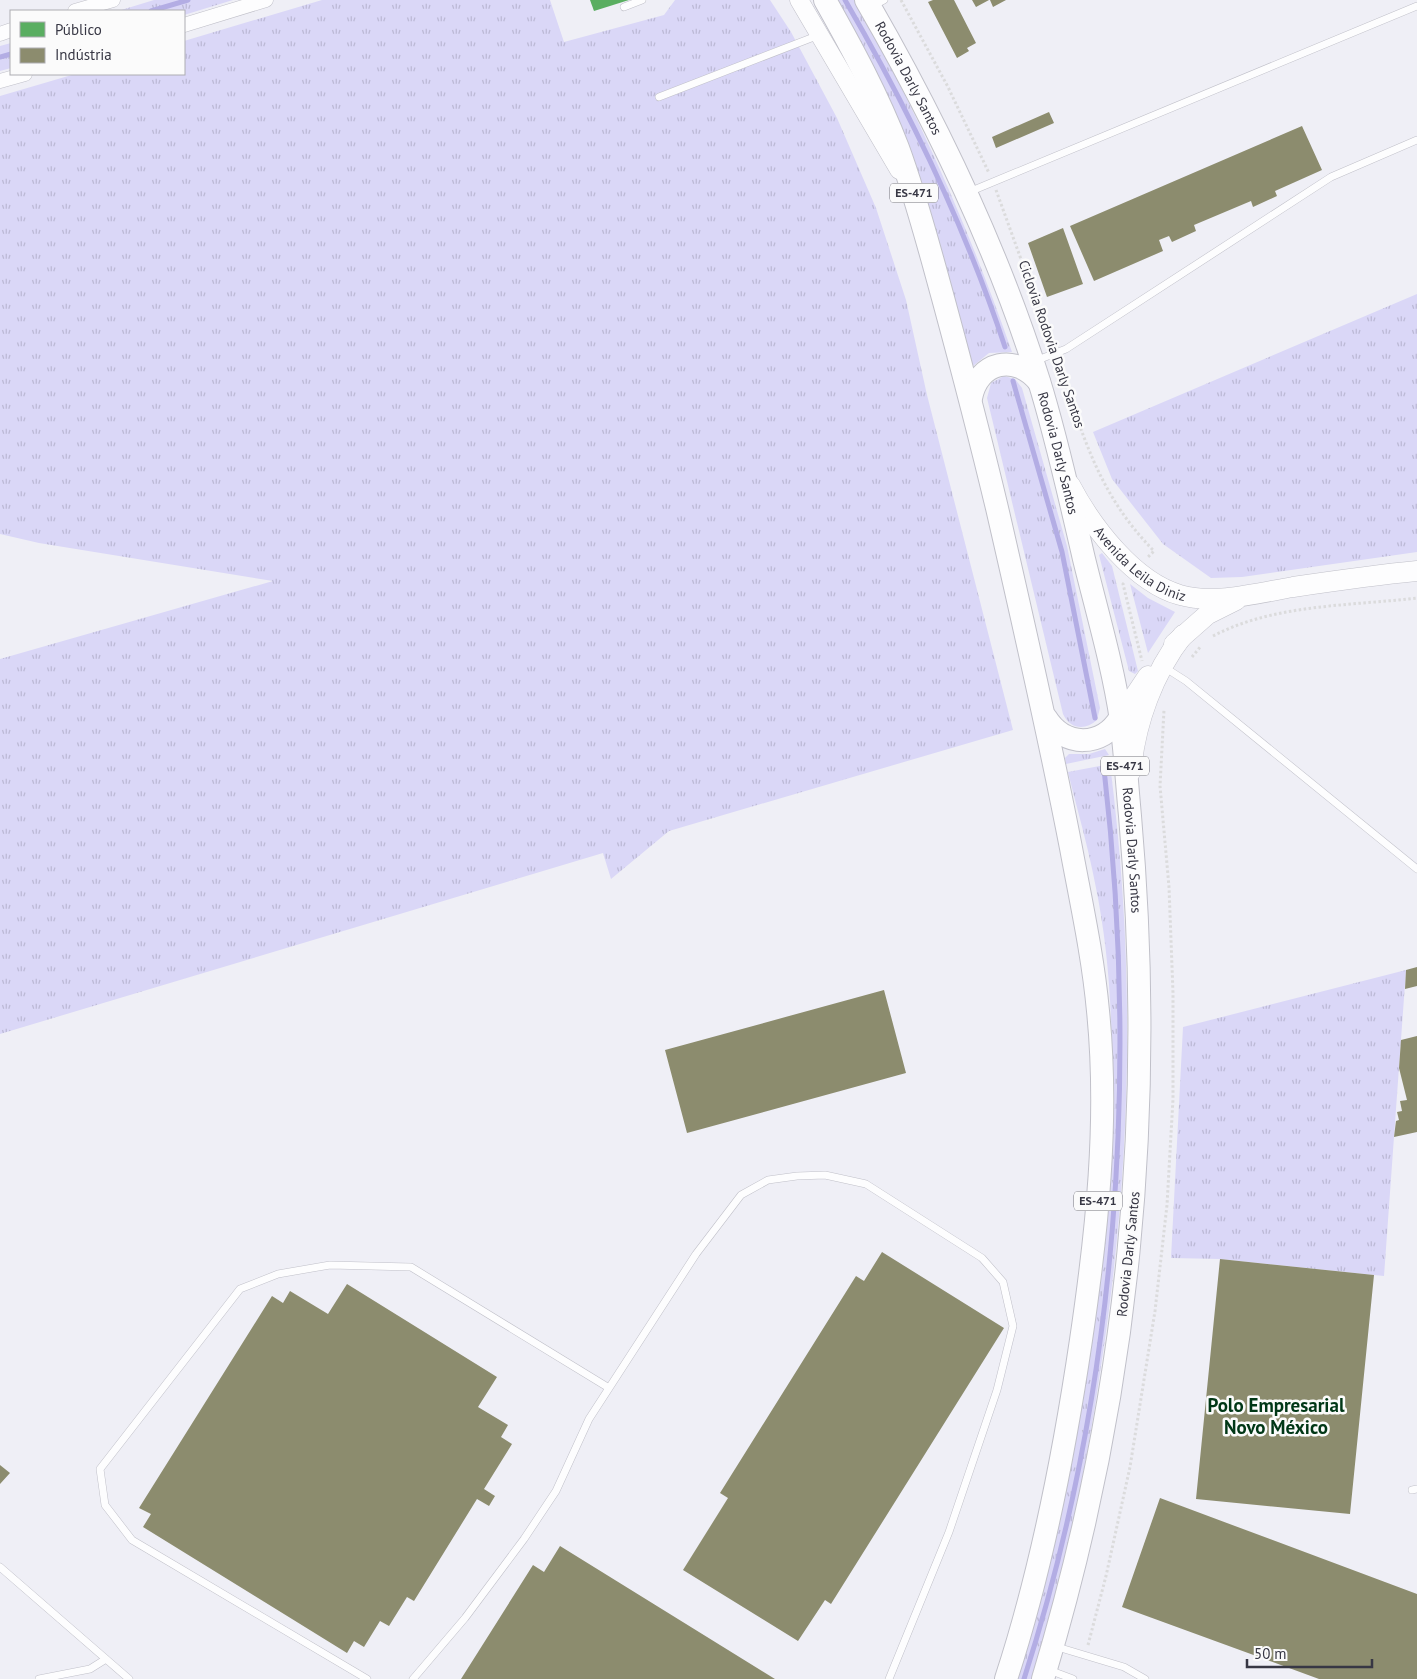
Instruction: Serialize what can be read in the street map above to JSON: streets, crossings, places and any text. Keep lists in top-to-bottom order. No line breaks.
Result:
{"streets":{"main road":["Rodovia Darly Santos","ES-471","Avenida Leila Diniz"],"path":["Ciclovia Rodovia Darly Santos"]},"crossings":[["Rodovia Darly Santos","Avenida Leila Diniz"],["Ciclovia Rodovia Darly Santos","Avenida Leila Diniz"]],"districts":["Polo Empresarial Novo México"],"legend":["Público","Indústria"],"scale_bar":"50 m"}
